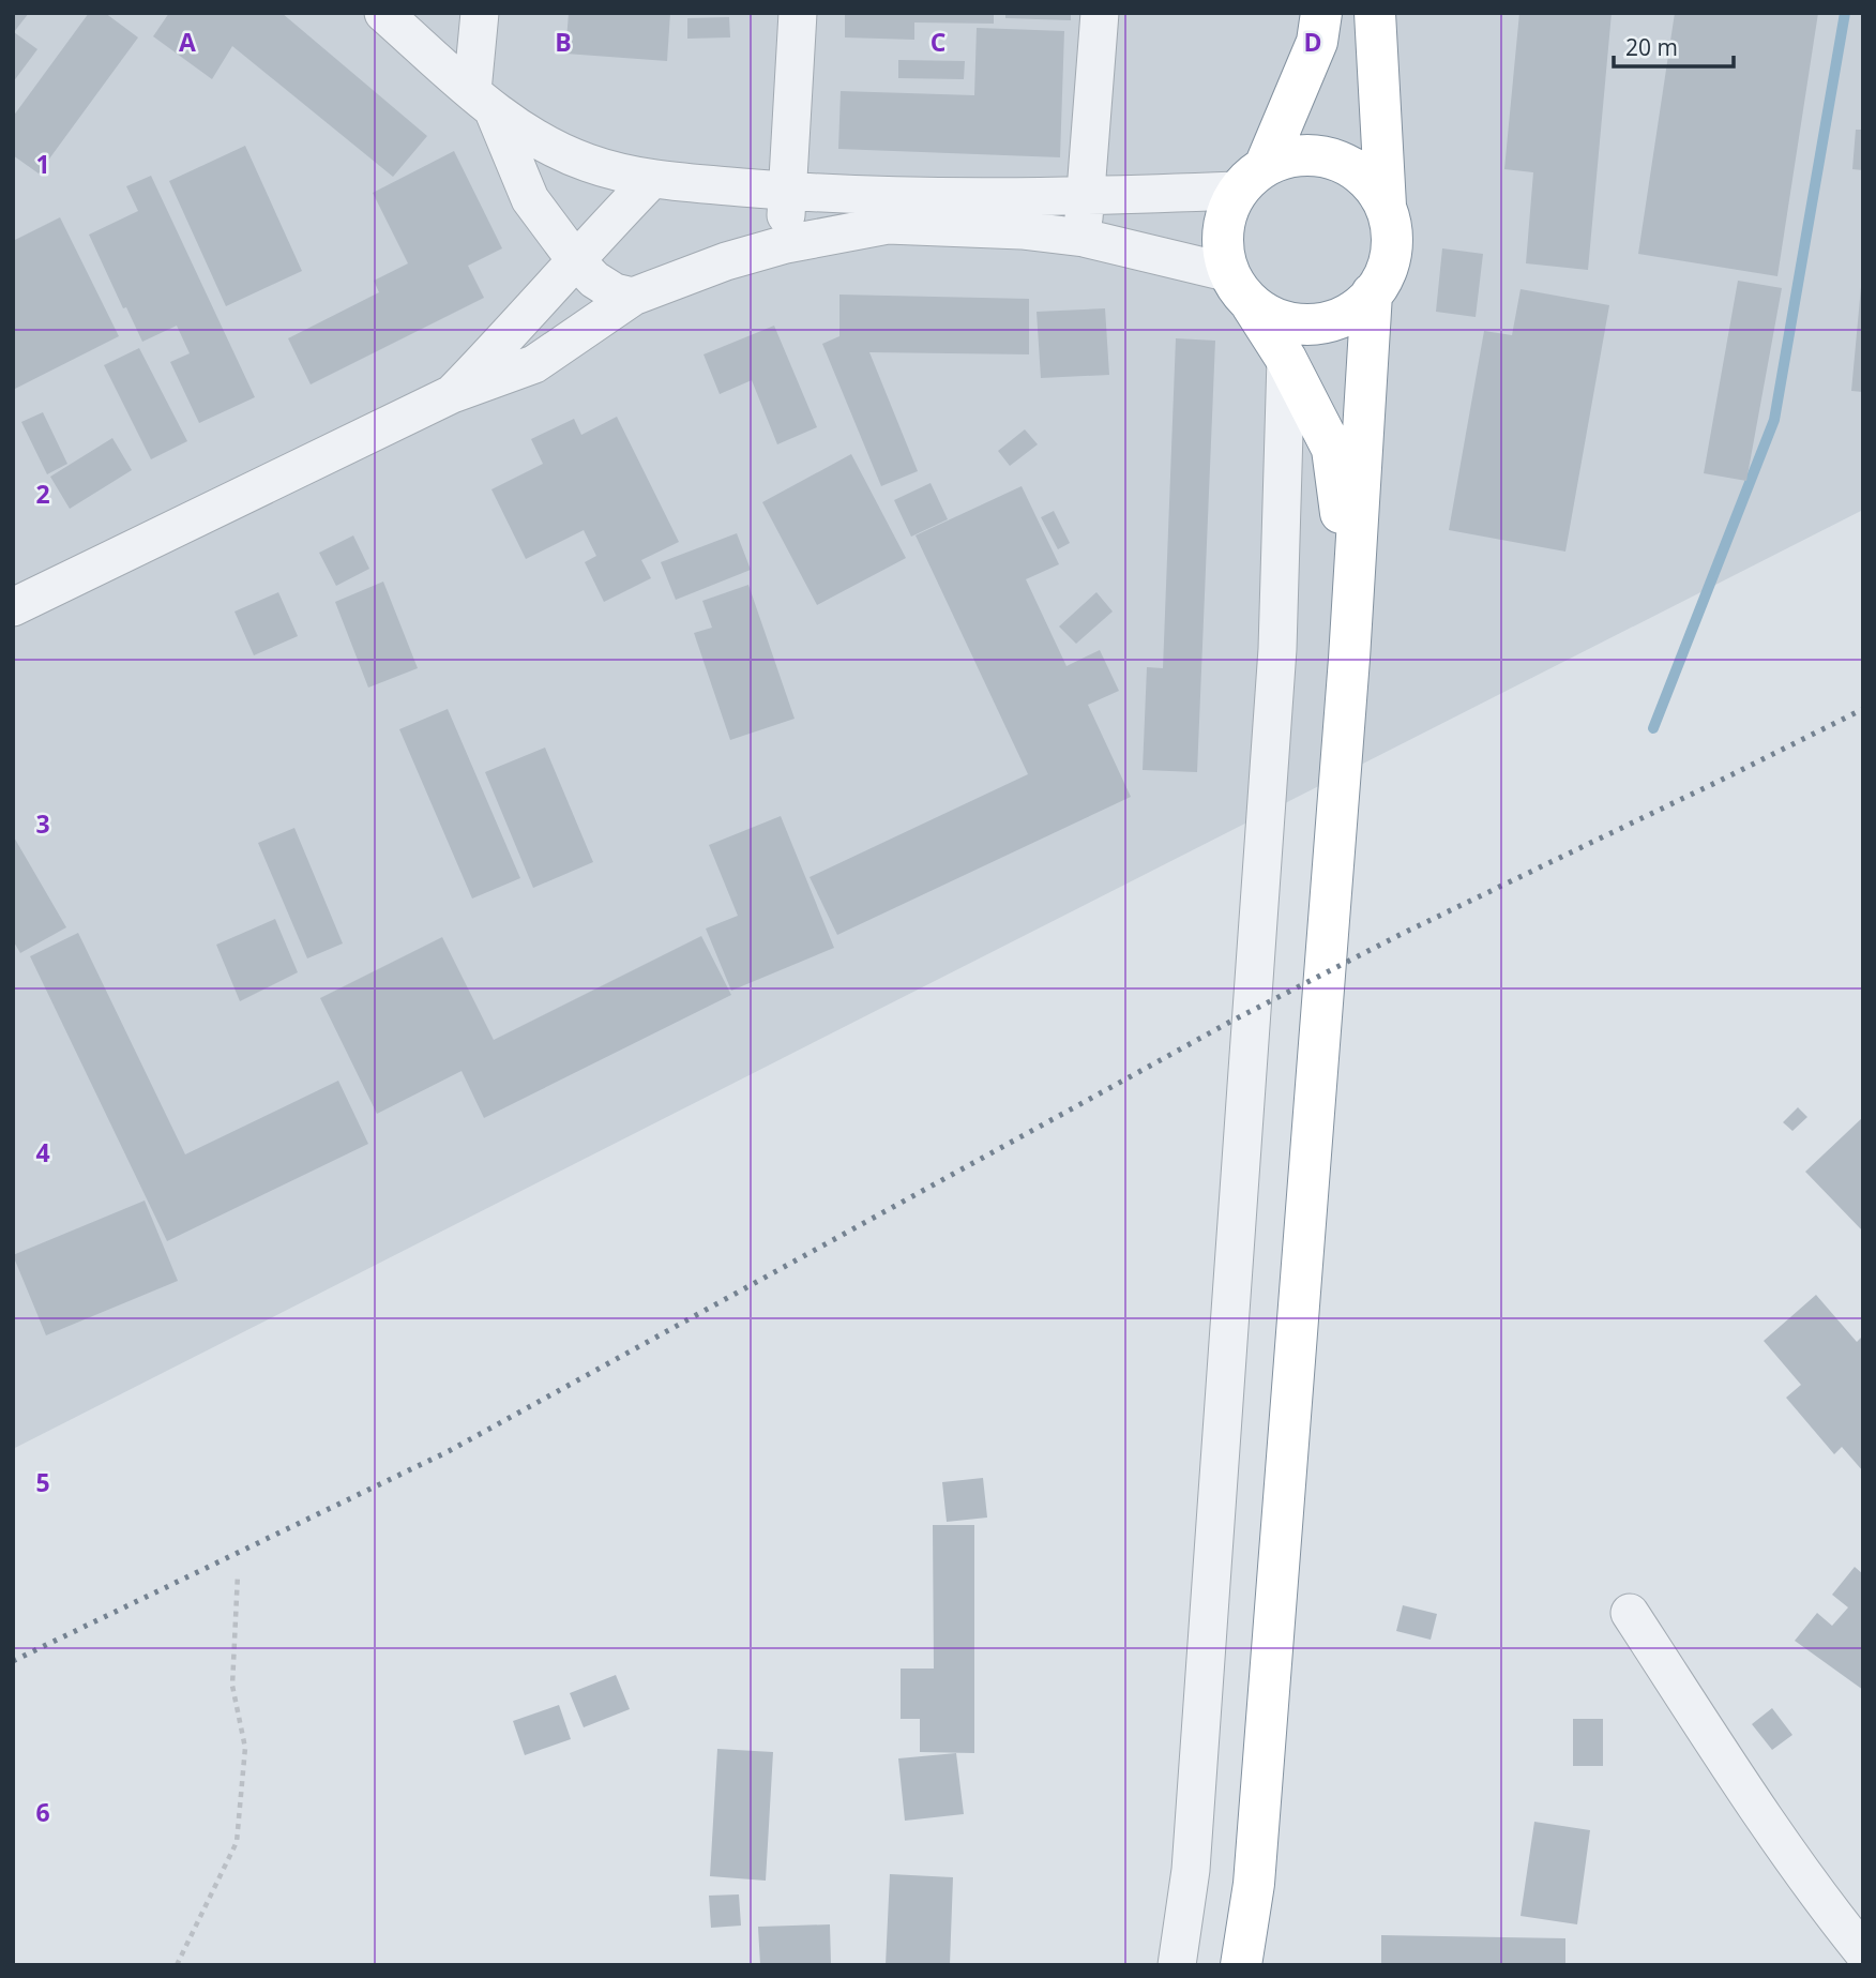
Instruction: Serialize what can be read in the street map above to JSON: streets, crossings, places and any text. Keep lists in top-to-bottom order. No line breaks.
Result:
{"scale_bar":"20 m","grid":{"columns":["A","B","C","D"],"rows":["1","2","3","4","5","6"]}}
